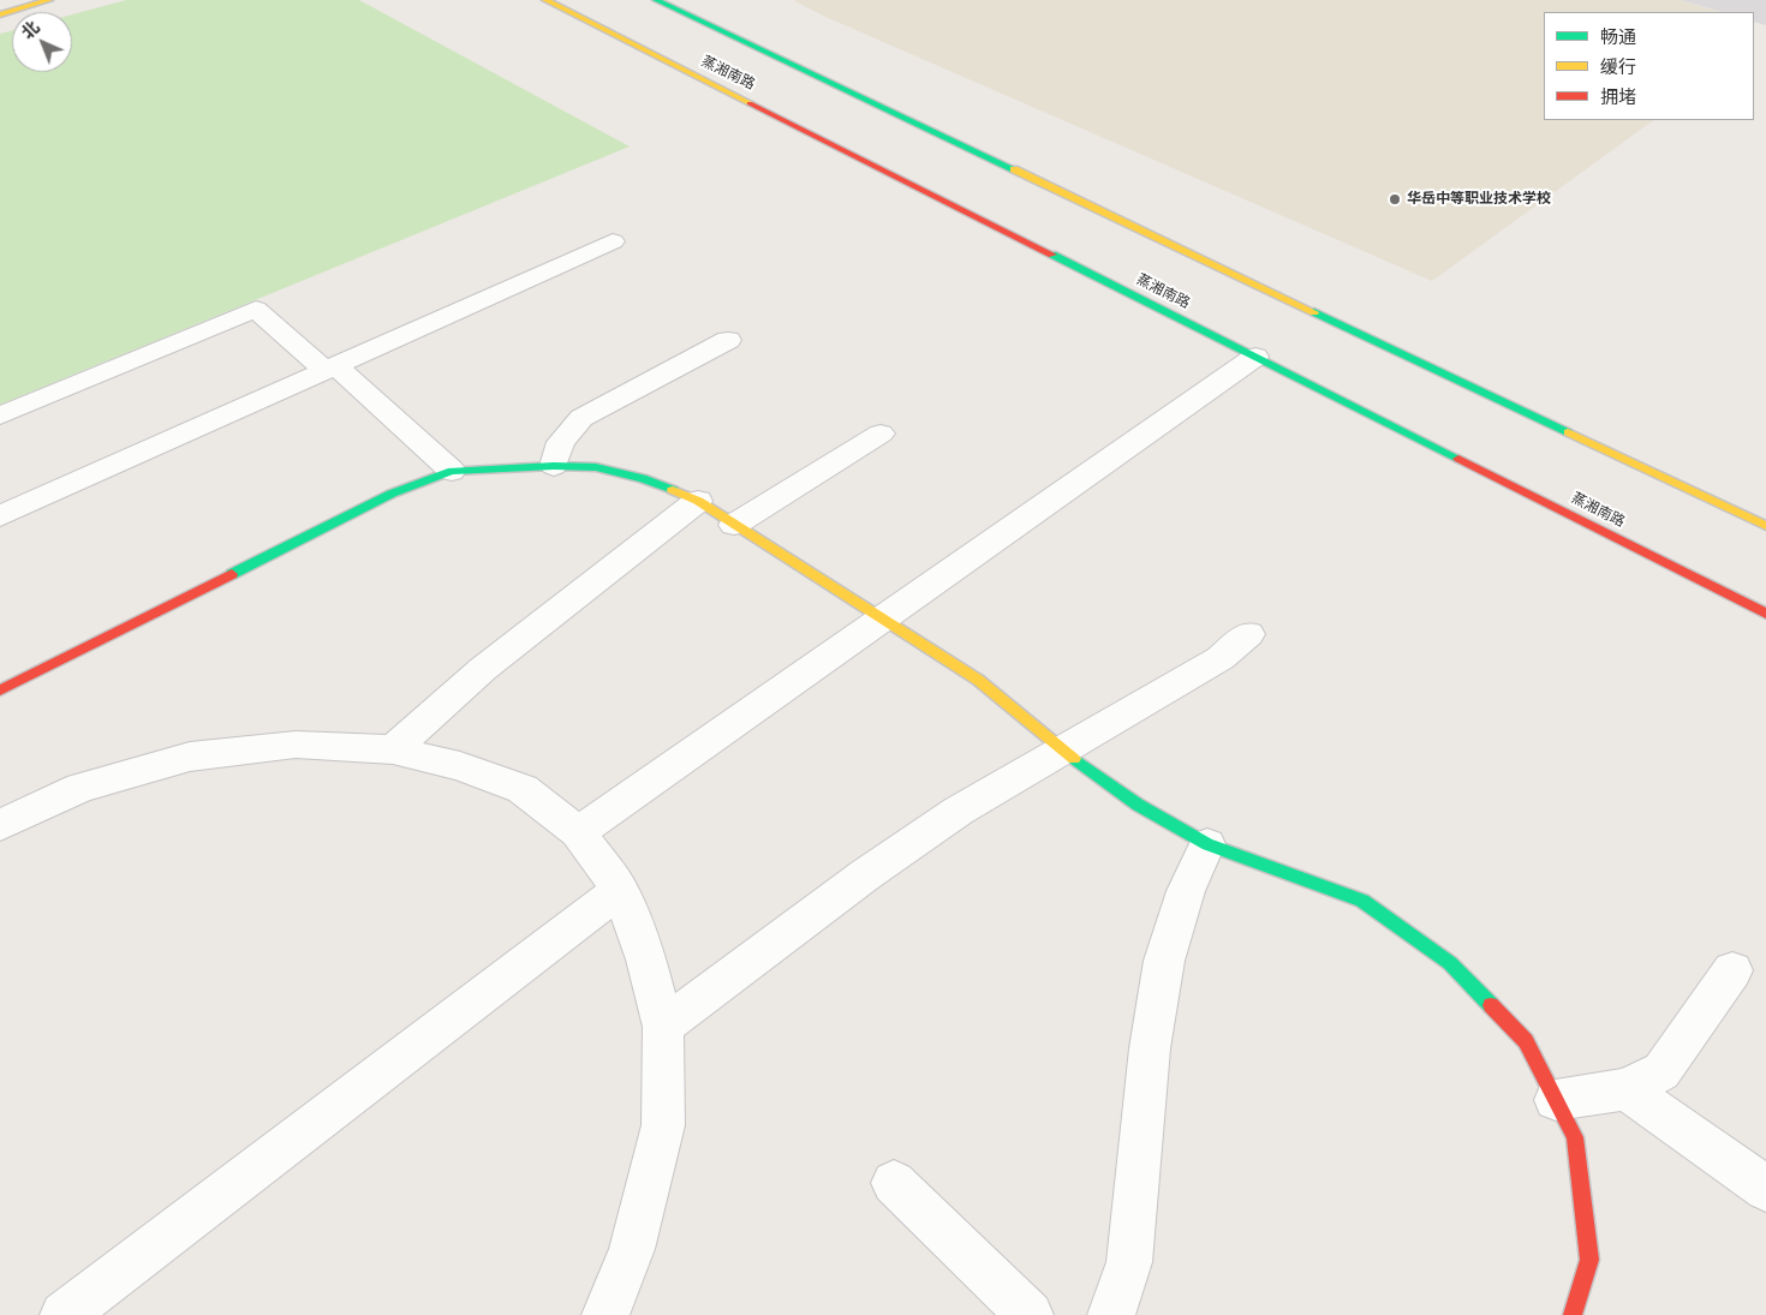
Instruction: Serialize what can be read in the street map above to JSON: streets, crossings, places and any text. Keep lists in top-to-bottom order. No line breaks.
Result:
{"streets":{"main road":["蒸湘南路"]},"places":["华岳中等职业技术学校"],"legend":["畅通","缓行","拥堵"],"north":"top left"}
